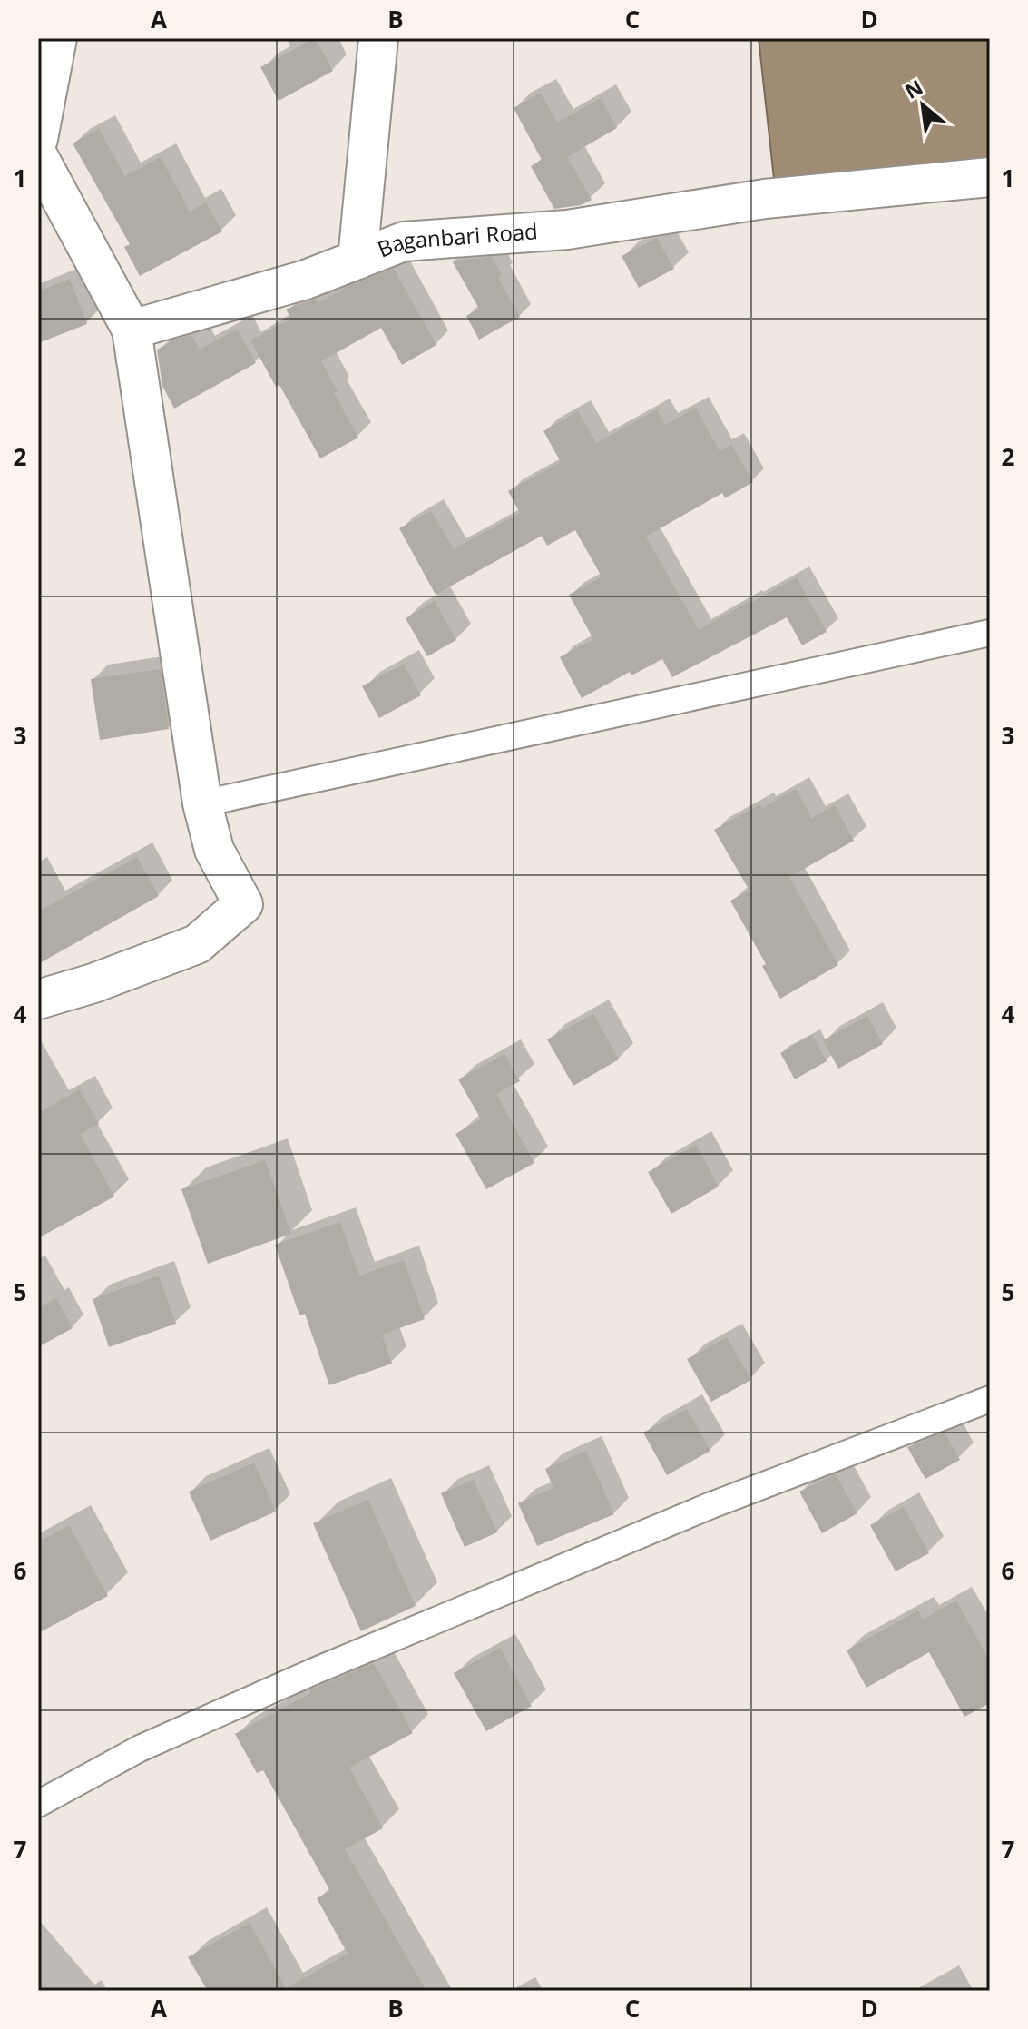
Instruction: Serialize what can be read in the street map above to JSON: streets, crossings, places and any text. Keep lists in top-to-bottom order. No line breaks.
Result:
{"streets":{"street":["Baganbari Road"]},"north":"top left","grid":{"columns":["A","B","C","D"],"rows":["1","2","3","4","5","6","7"]}}
